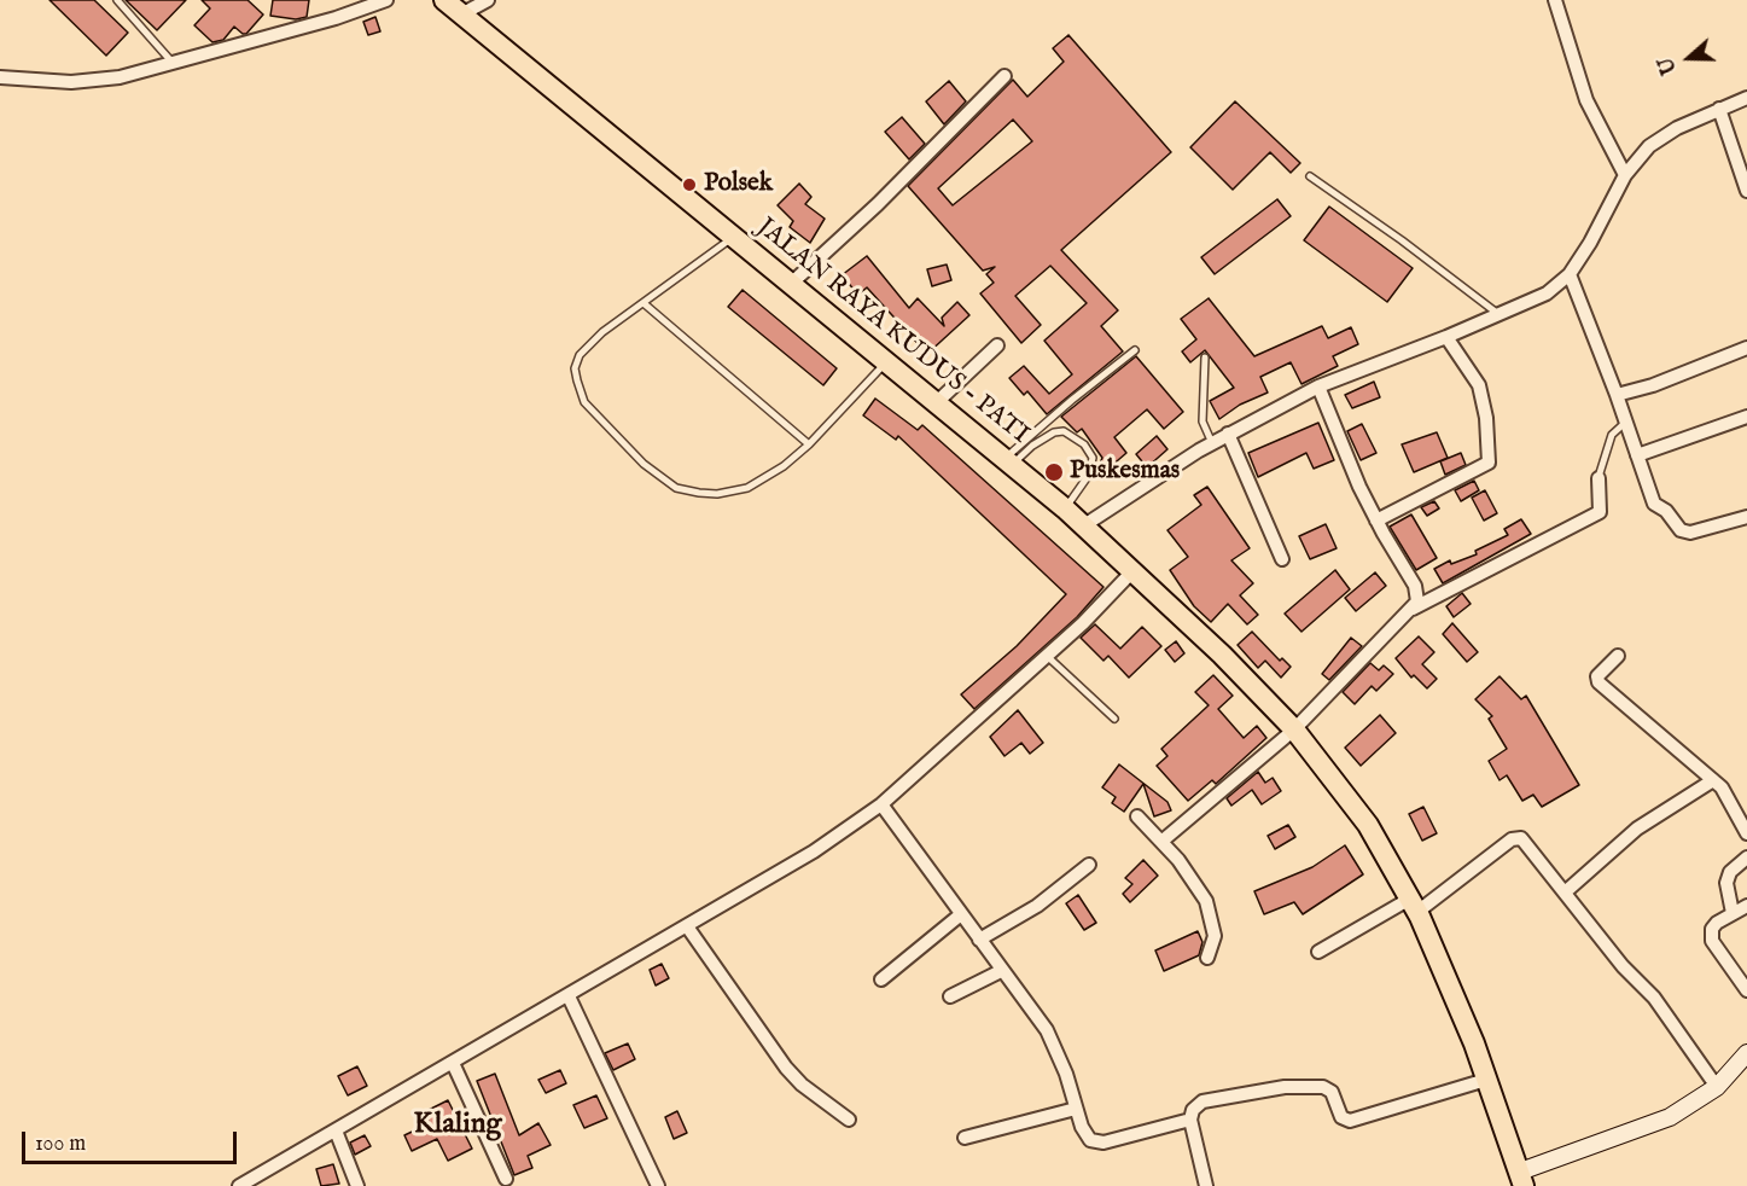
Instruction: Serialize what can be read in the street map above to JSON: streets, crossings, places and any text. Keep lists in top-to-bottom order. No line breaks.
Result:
{"streets":{"highway":["JALAN RAYA KUDUS - PATI"]},"districts":["Klaling"],"places":["Polsek","Puskesmas"],"scale_bar":"100 m","north":"left"}
